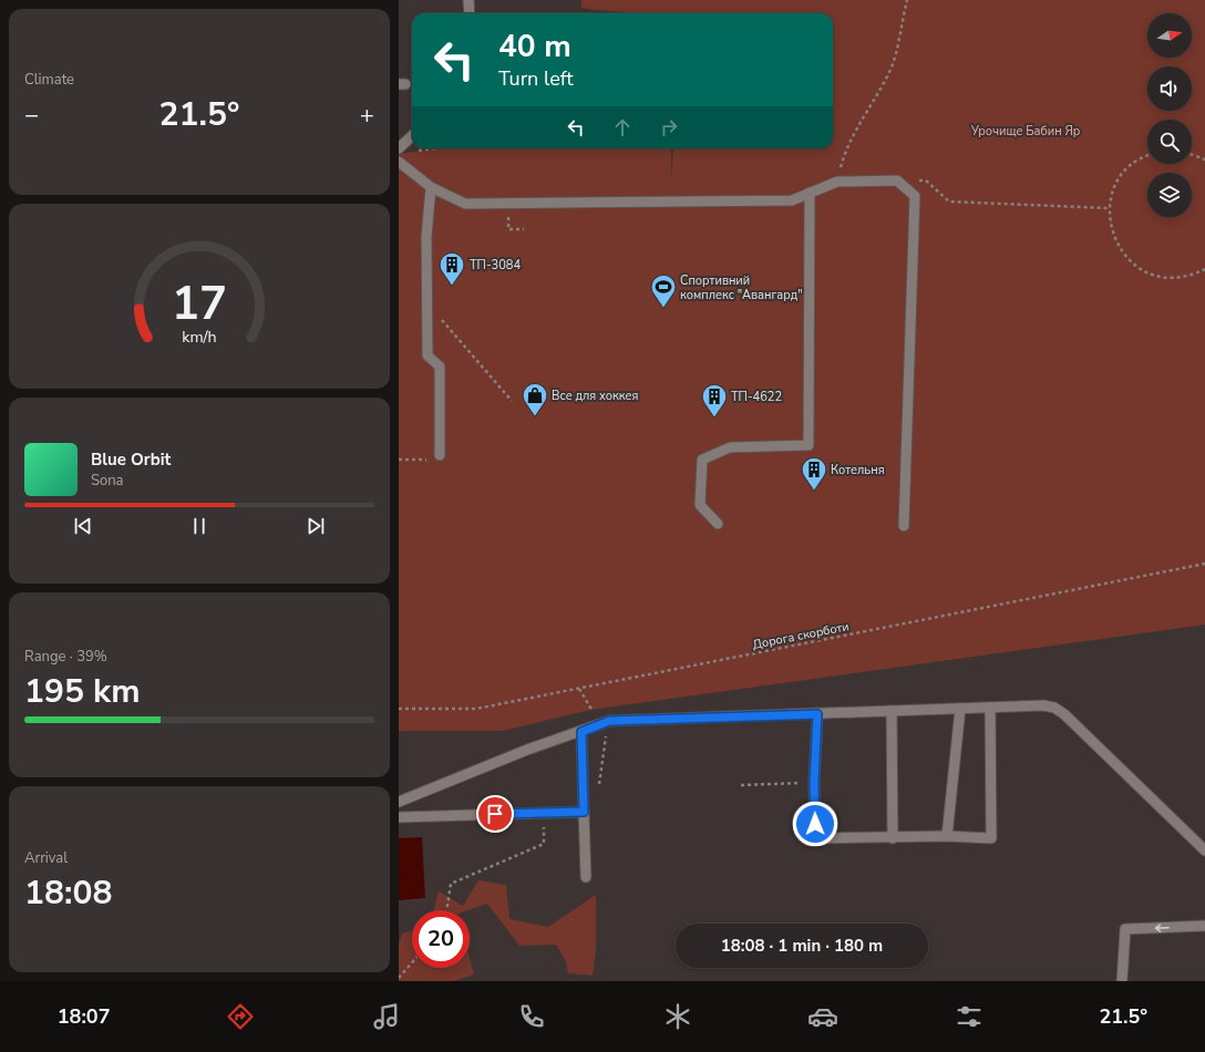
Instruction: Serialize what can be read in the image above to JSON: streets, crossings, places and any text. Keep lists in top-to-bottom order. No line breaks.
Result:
{"streets":{"path":["Дорога скорботи"]},"parks":["Урочище Бабин Яр"],"places":{"building":["ТП-3084","ТП-4622","Котельня"],"sports":["Спортивний комплекс \"Авангард\""],"shop":["Все для хоккея"]},"north":"right","page":{"tile":["Climate",["Range · 39%","195 km"],["Arrival","18:08"]],"turn":["40 m","Turn left"],"heat":["−","21.5°","+"],"song":["Blue Orbit","Sona"],"limit":"20","trip":"18:08 · 1 min · 180 m","tabs":["18:07","21.5°"],"gauge":["17","km/h"]}}
